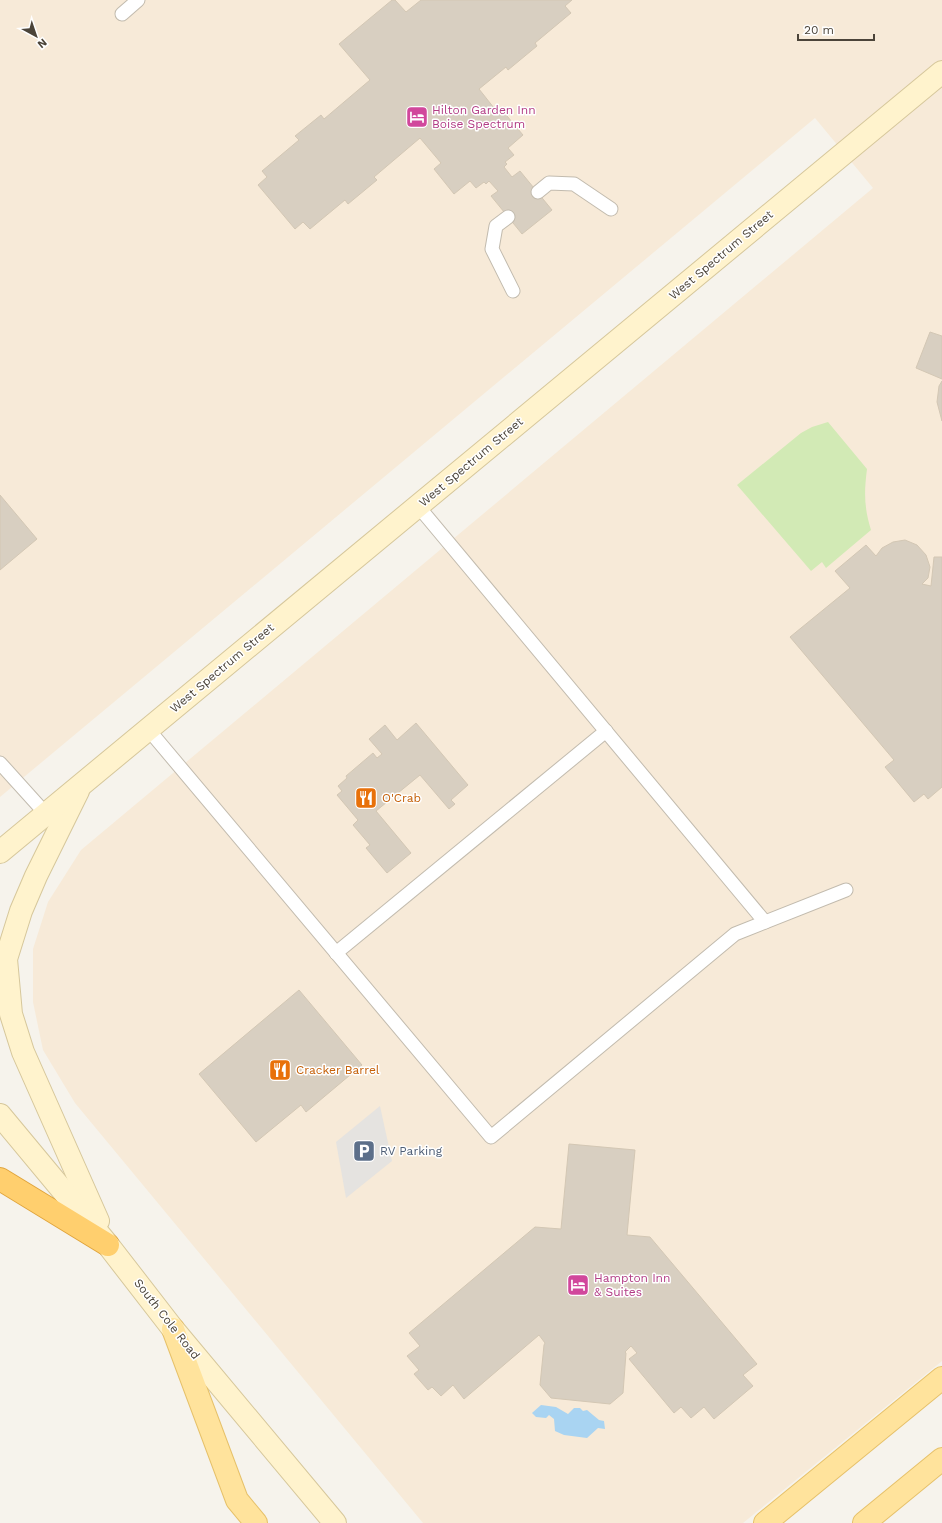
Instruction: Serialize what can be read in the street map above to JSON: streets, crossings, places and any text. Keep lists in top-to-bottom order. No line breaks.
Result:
{"streets":{"street":["West Spectrum Street","South Cole Road"]},"places":{"hotel":["Hilton Garden Inn Boise Spectrum","Hampton Inn & Suites"],"restaurant":["O'Crab","Cracker Barrel"],"parking":["RV Parking"]},"scale_bar":"20 m","north":"bottom right"}
